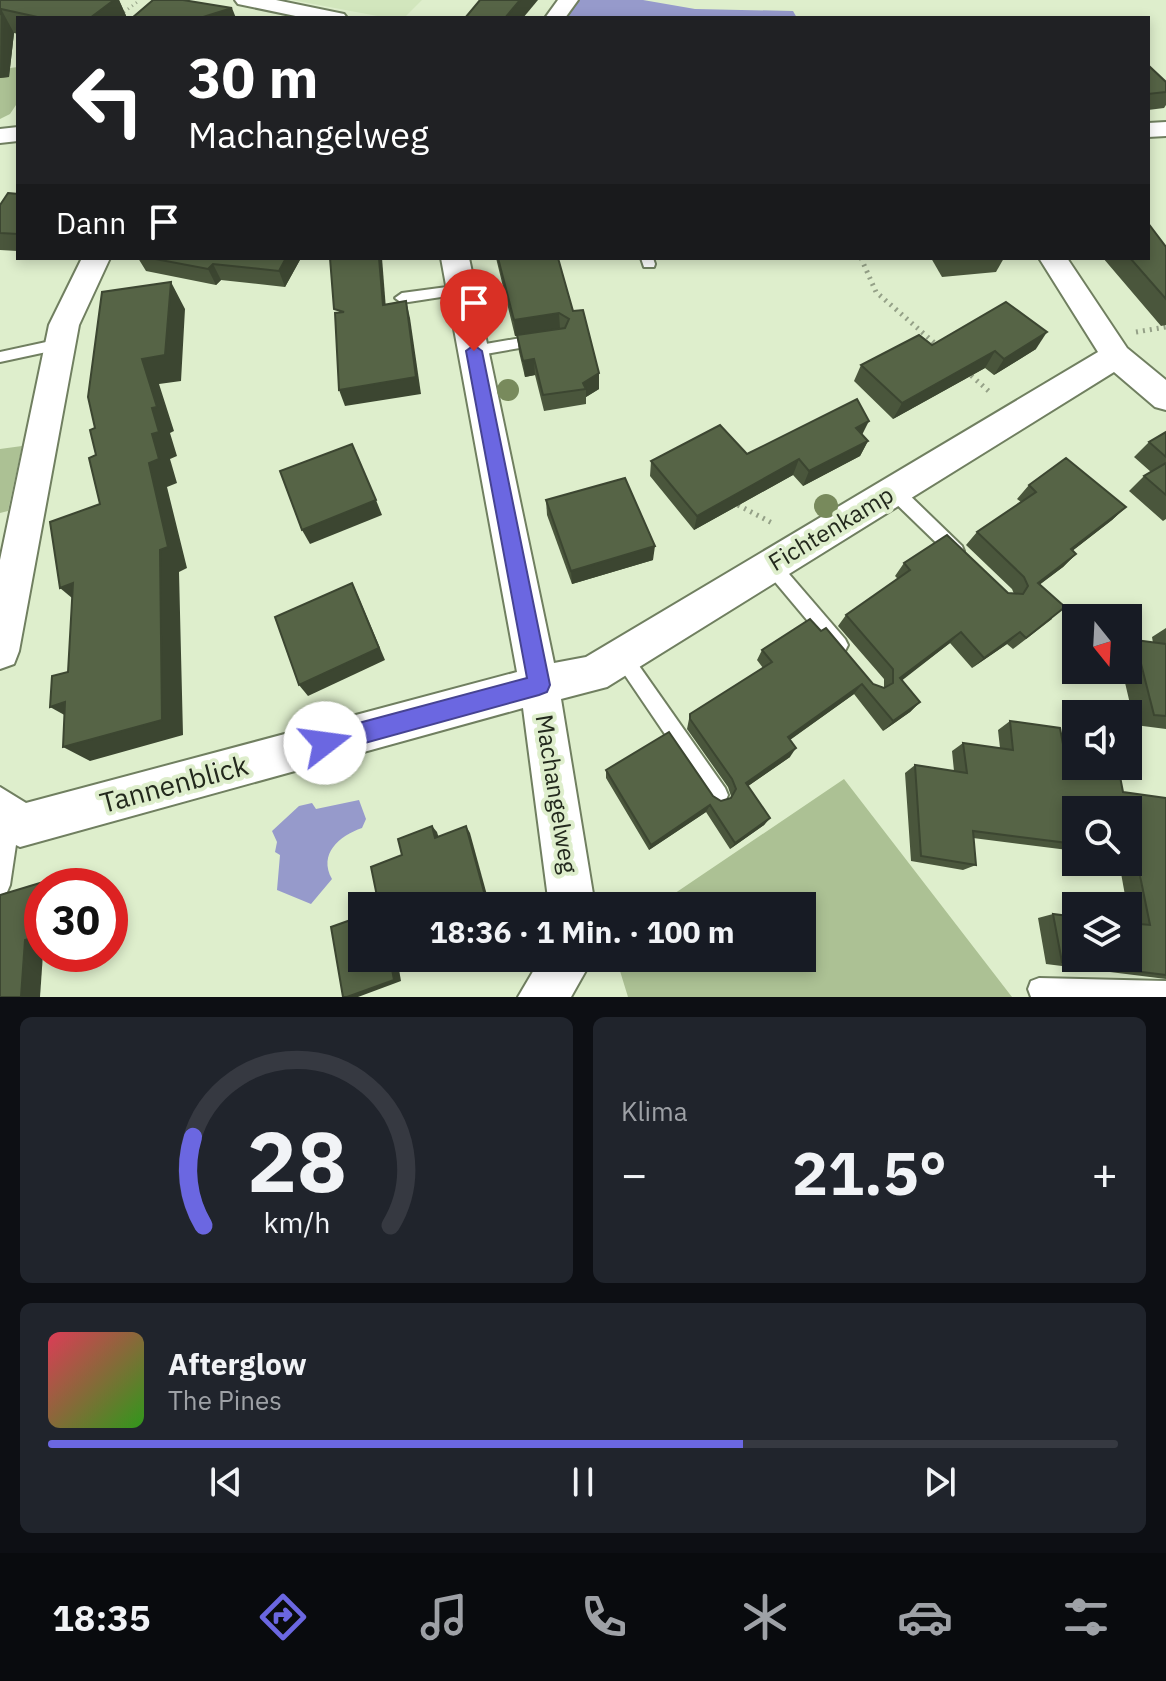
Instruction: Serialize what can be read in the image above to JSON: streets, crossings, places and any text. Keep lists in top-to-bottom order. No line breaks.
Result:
{"streets":{"street":["Fichtenkamp","Tannenblick","Machangelweg"]},"crossings":[["Fichtenkamp","Tannenblick"],["Fichtenkamp","Machangelweg"],["Tannenblick","Machangelweg"]],"north":"bottom","page":{"turn":["30 m","Machangelweg"],"then":"Dann","limit":"30","trip":"18:36 · 1 Min. · 100 m","tile":"Klima","heat":["−","21.5°","+"],"song":["Afterglow","The Pines"],"tabs":"18:35","gauge":["28","km/h"]}}
